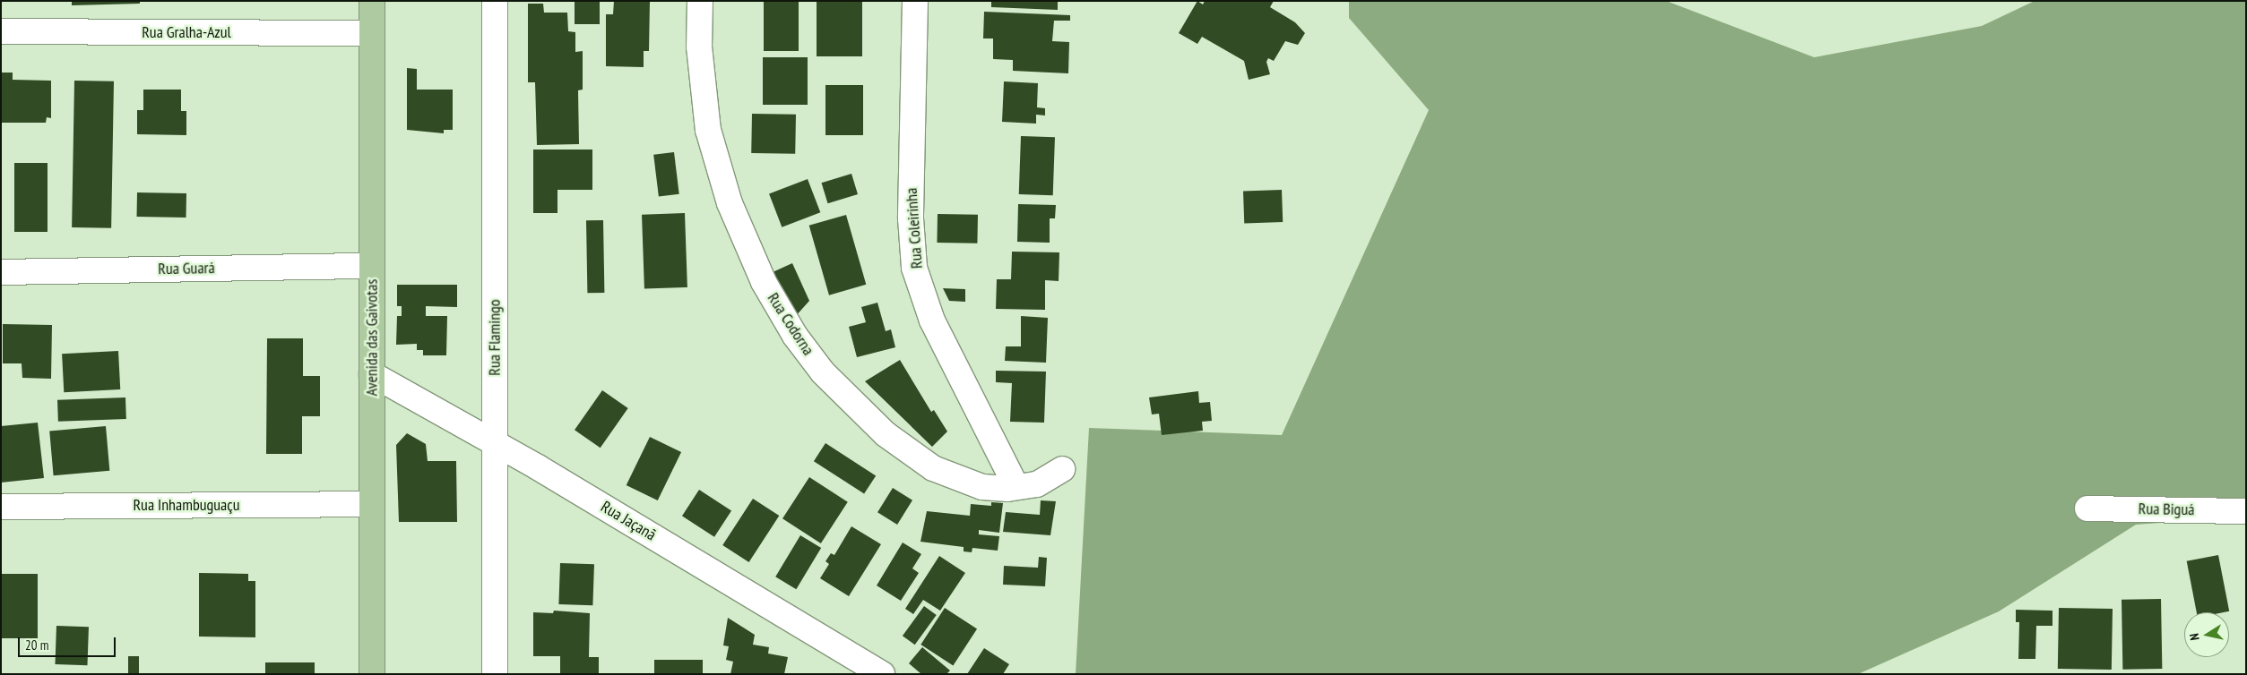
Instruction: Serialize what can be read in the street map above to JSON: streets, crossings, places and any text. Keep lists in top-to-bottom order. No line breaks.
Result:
{"streets":{"main road":["Avenida das Gaivotas"],"street":["Rua Gralha-Azul","Rua Coleirinha","Rua Guará","Rua Codorna","Rua Flamingo","Rua Inhambuguaçu","Rua Biguá","Rua Jaçanã"]},"crossings":[["Rua Gralha-Azul","Avenida das Gaivotas"],["Rua Coleirinha","Rua Codorna"],["Rua Guará","Avenida das Gaivotas"],["Avenida das Gaivotas","Rua Inhambuguaçu"],["Avenida das Gaivotas","Rua Jaçanã"],["Rua Flamingo","Rua Jaçanã"]],"scale_bar":"20 m","north":"left"}
